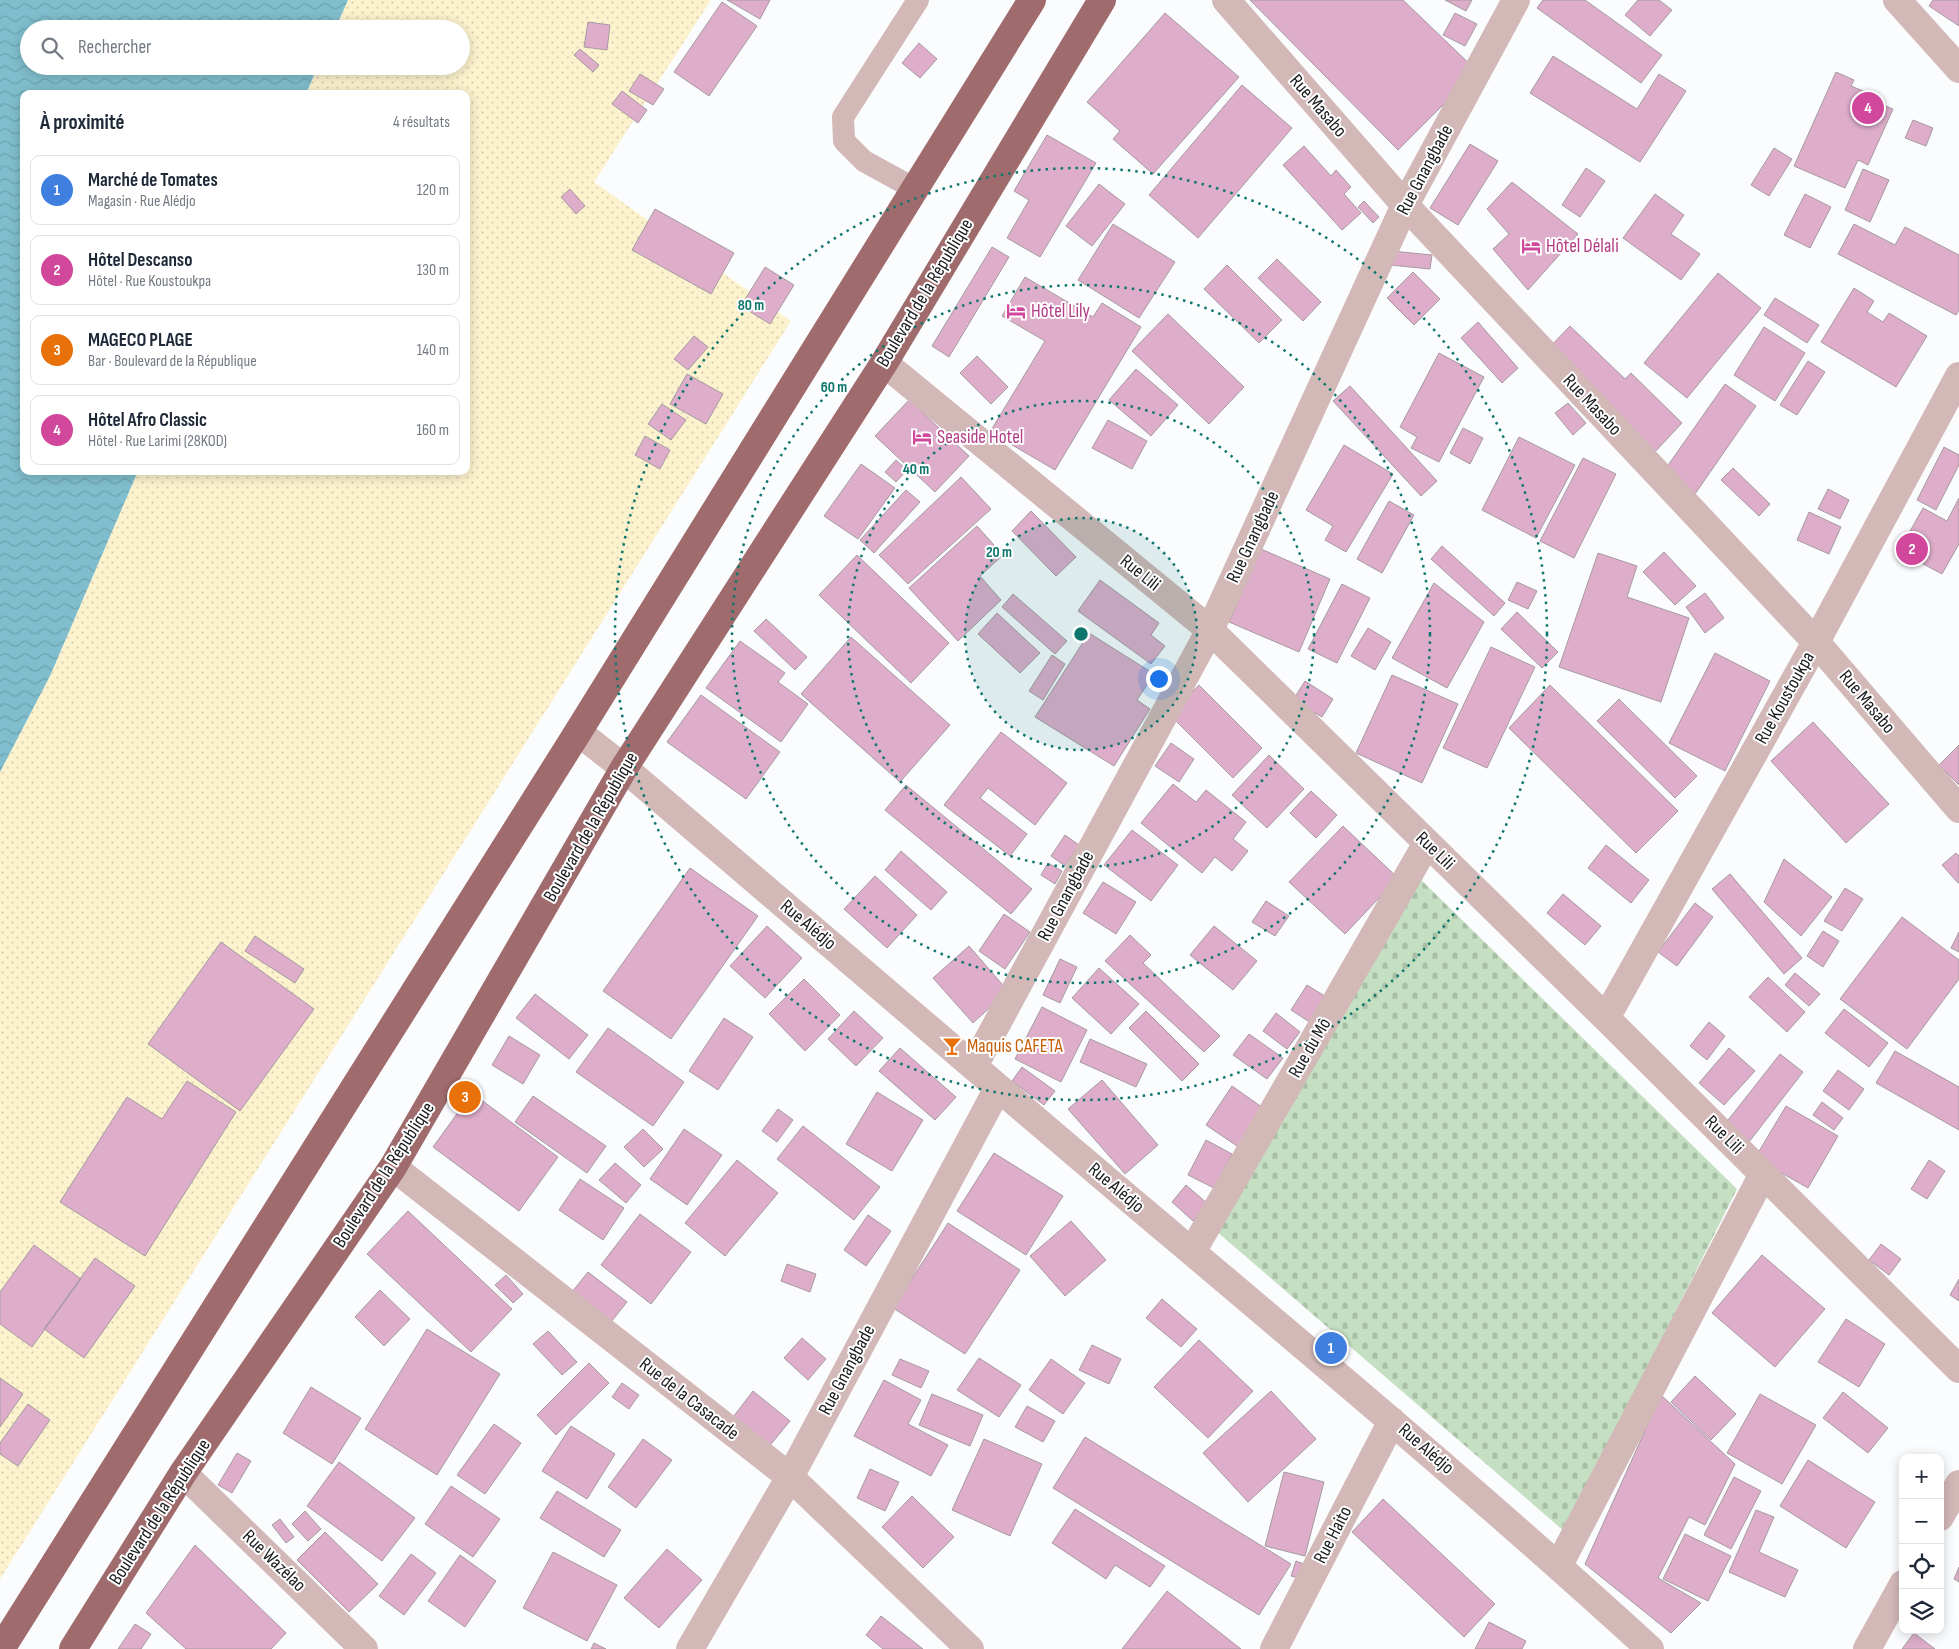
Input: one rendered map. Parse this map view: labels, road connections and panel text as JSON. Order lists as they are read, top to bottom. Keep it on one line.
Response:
{"streets":{"highway":["Boulevard de la République"],"street":["Rue Masabo","Rue Gnangbade","Rue Lili","Rue Koustoukpa","Rue Alédjo","Rue du Mô","Rue de la Casacade","Rue Haito","Rue Wazélao"]},"crossings":[["Rue Masabo","Rue Gnangbade"],["Rue Masabo","Rue Koustoukpa"],["Rue Gnangbade","Rue Lili"],["Rue Gnangbade","Rue Alédjo"],["Rue Gnangbade","Rue de la Casacade"],["Boulevard de la République","Rue Lili"],["Boulevard de la République","Rue Alédjo"],["Boulevard de la République","Rue de la Casacade"],["Boulevard de la République","Rue Wazélao"],["Rue Lili","Rue Koustoukpa"],["Rue Lili","Rue du Mô"],["Rue Alédjo","Rue du Mô"],["Rue Alédjo","Rue Haito"]],"places":{"hotel":["Hôtel Délali","Hôtel Lily","Seaside Hotel"],"bar":["Maquis CAFETA"]},"page":{"search":"Rechercher","pins":["4","2","3","1"],"heading":["À proximité","4 résultats"],"list":[{"mark":"1","name":"Marché de Tomates","note":"Magasin · Rue Alédjo","value":"120 m"},{"mark":"2","name":"Hôtel Descanso","note":"Hôtel · Rue Koustoukpa","value":"130 m"},{"mark":"3","name":"MAGECO PLAGE","note":"Bar · Boulevard de la République","value":"140 m"},{"mark":"4","name":"Hôtel Afro Classic","note":"Hôtel · Rue Larimi (28KOD)","value":"160 m"}],"map_buttons":["+","−"]},"rings":["80 m","60 m","40 m","20 m"]}
